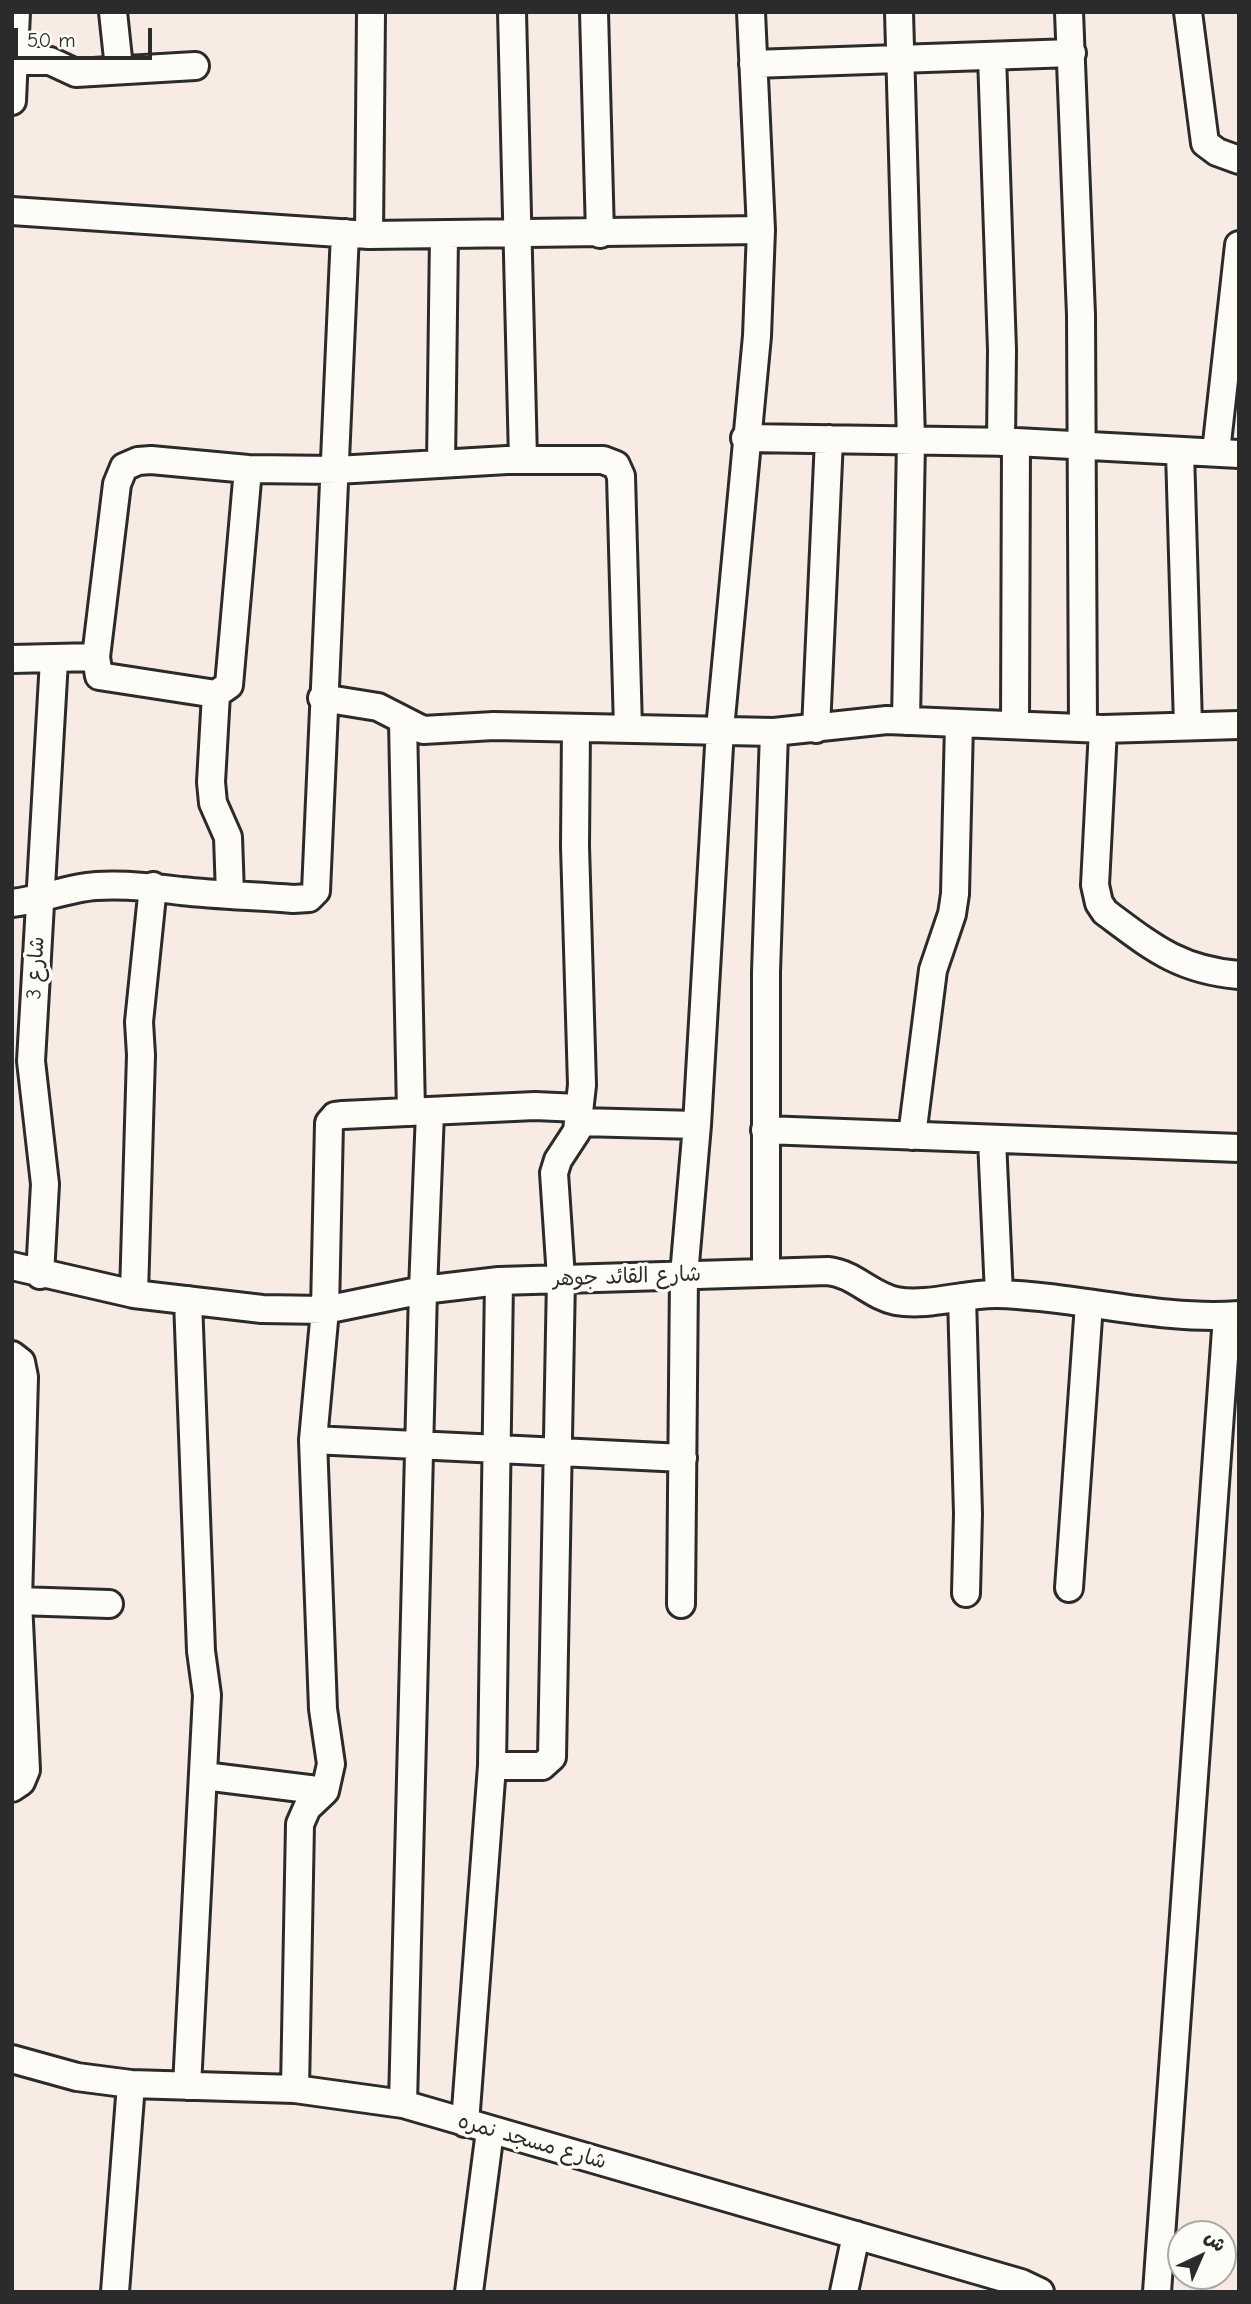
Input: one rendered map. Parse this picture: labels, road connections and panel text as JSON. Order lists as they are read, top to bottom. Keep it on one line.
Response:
{"streets":{"street":["شارع 3","شارع القائد جوهر","شارع مسجد نمره"]},"crossings":[["شارع 3","شارع القائد جوهر"]],"scale_bar":"50 m","north":"top right"}
